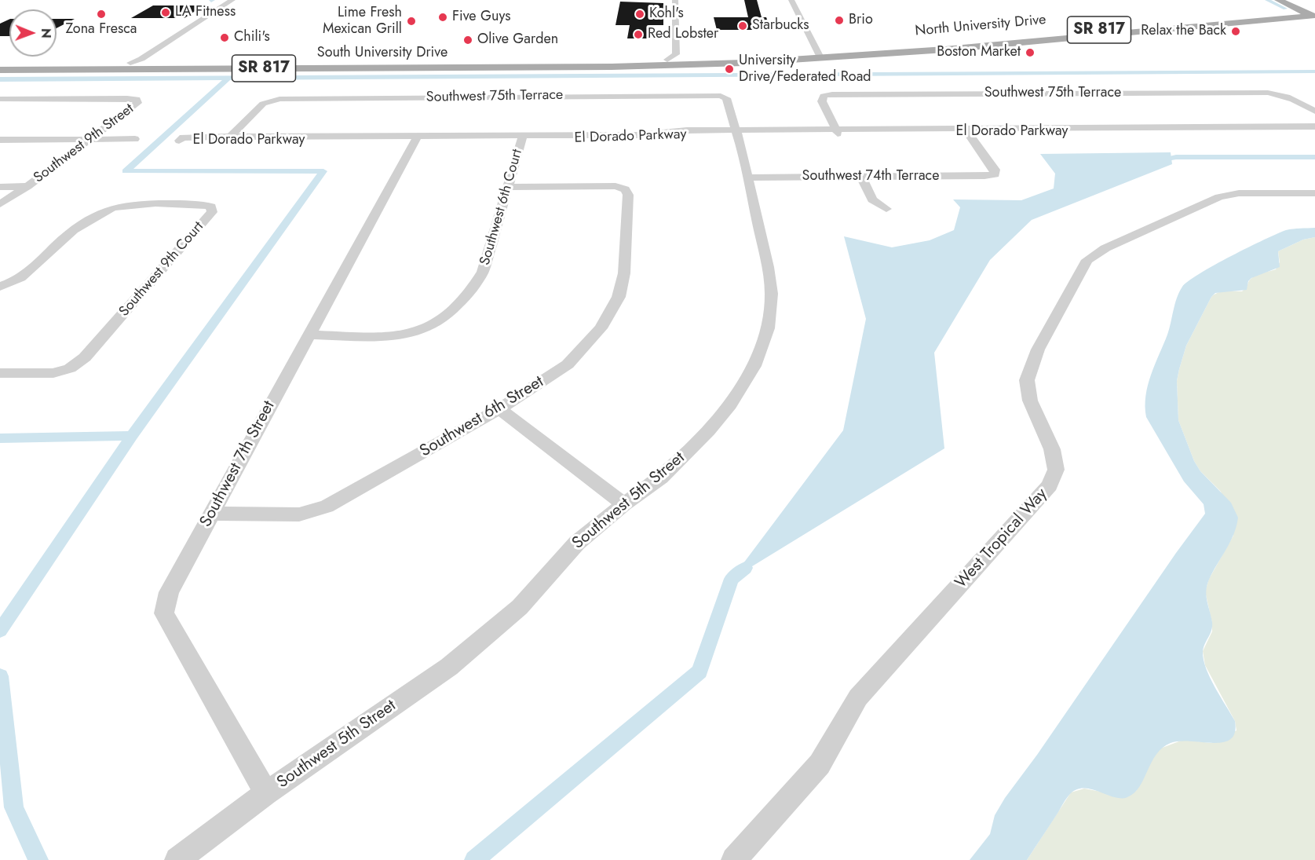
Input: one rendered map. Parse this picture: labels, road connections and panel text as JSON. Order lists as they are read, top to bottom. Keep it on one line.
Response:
{"streets":{"main road":["North University Drive","SR 817","South University Drive"],"street":["Southwest 75th Terrace","El Dorado Parkway","Southwest 9th Street","Southwest 74th Terrace","Southwest 6th Court","Southwest 9th Court","Southwest 6th Street","Southwest 7th Street","Southwest 5th Street","West Tropical Way"]},"crossings":[["North University Drive","SR 817"],["North University Drive","South University Drive"],["SR 817","South University Drive"],["Southwest 75th Terrace","El Dorado Parkway"],["Southwest 75th Terrace","Southwest 5th Street"],["El Dorado Parkway","Southwest 74th Terrace"],["El Dorado Parkway","Southwest 6th Court"],["El Dorado Parkway","Southwest 7th Street"],["El Dorado Parkway","Southwest 5th Street"],["Southwest 74th Terrace","Southwest 5th Street"],["Southwest 6th Court","Southwest 6th Street"],["Southwest 6th Court","Southwest 7th Street"],["Southwest 6th Street","Southwest 7th Street"],["Southwest 7th Street","Southwest 5th Street"]],"places":["LA Fitness","Zona Fresca","Kohl's","Five Guys","Brio","Lime Fresh Mexican Grill","Starbucks","Relax the Back","Red Lobster","Chili's","Olive Garden","Boston Market","University Drive/Federated Road"],"north":"right"}
